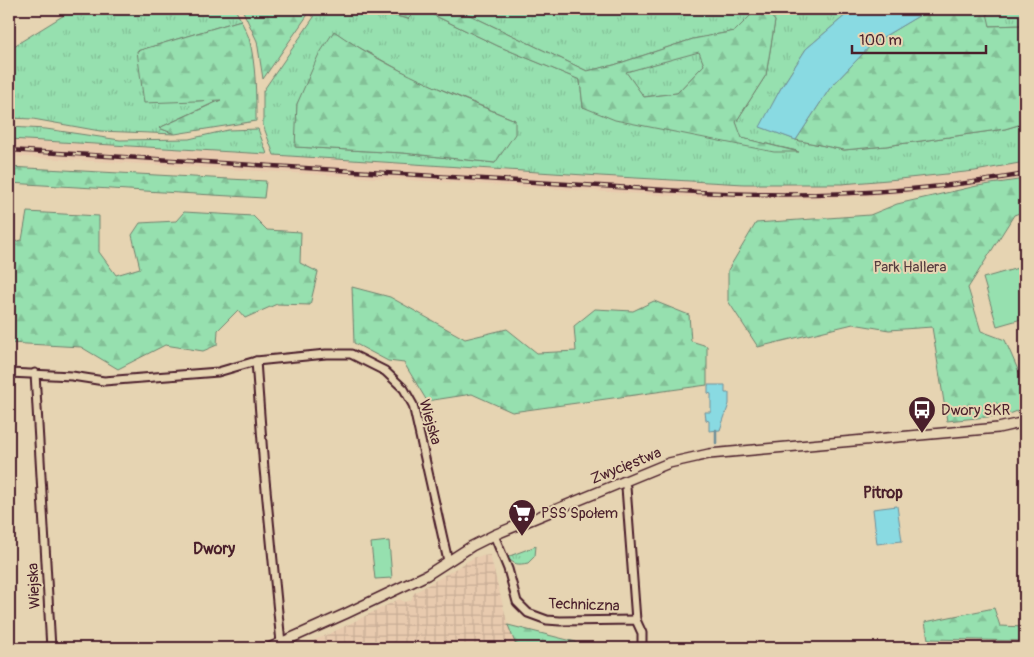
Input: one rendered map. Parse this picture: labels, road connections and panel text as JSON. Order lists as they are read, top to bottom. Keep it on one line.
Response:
{"streets":{"street":["Wiejska","Zwycięstwa","Techniczna"]},"crossings":[["Wiejska","Zwycięstwa"],["Zwycięstwa","Techniczna"]],"districts":["Pitrop","Dwory"],"parks":["Park Hallera"],"places":{"bus stop":["Dwory SKR"],"supermarket":["PSS Społem"]},"scale_bar":"100 m"}
